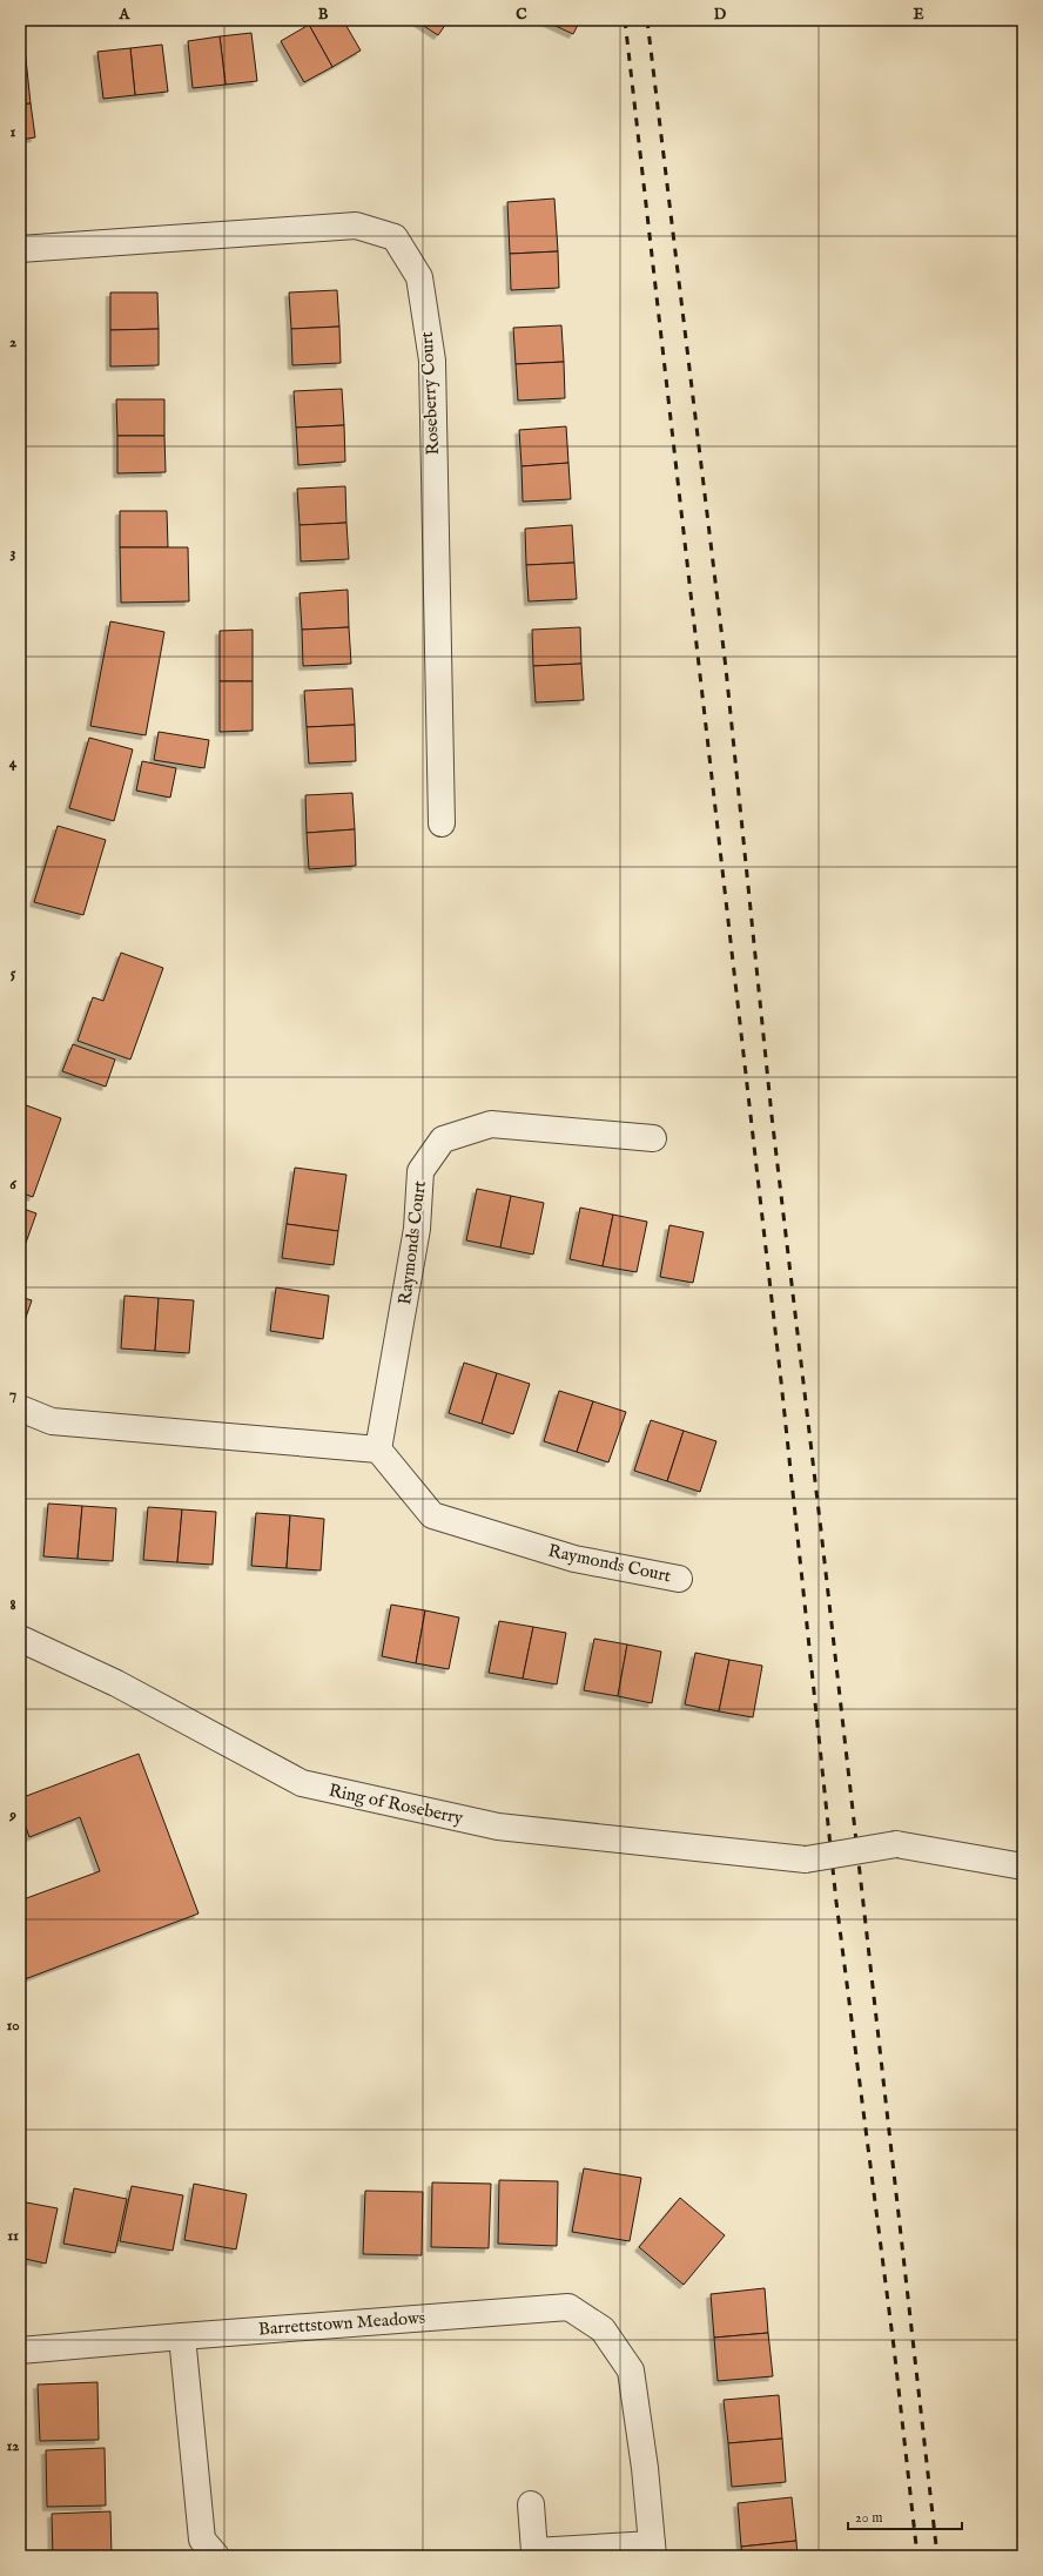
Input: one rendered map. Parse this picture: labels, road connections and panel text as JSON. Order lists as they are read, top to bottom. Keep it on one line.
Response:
{"streets":{"street":["Roseberry Court","Raymonds Court","Ring of Roseberry","Barrettstown Meadows"]},"scale_bar":"20 m","grid":{"columns":["A","B","C","D","E"],"rows":["1","2","3","4","5","6","7","8","9","10","11","12"]}}
